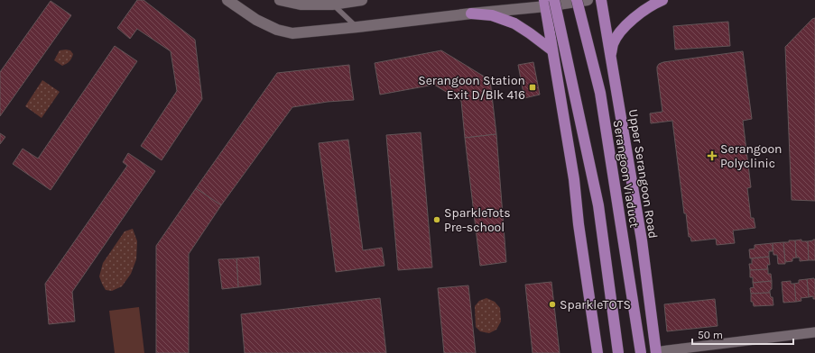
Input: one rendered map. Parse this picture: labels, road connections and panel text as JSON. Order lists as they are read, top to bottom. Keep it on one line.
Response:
{"streets":{"main road":["Serangoon Viaduct","Upper Serangoon Road"]},"places":{"transit":["Serangoon Station Exit D/Blk 416"],"health":["Serangoon Polyclinic"],"other":["SparkleTots Pre-school","SparkleTOTS"]},"scale_bar":"50 m"}
